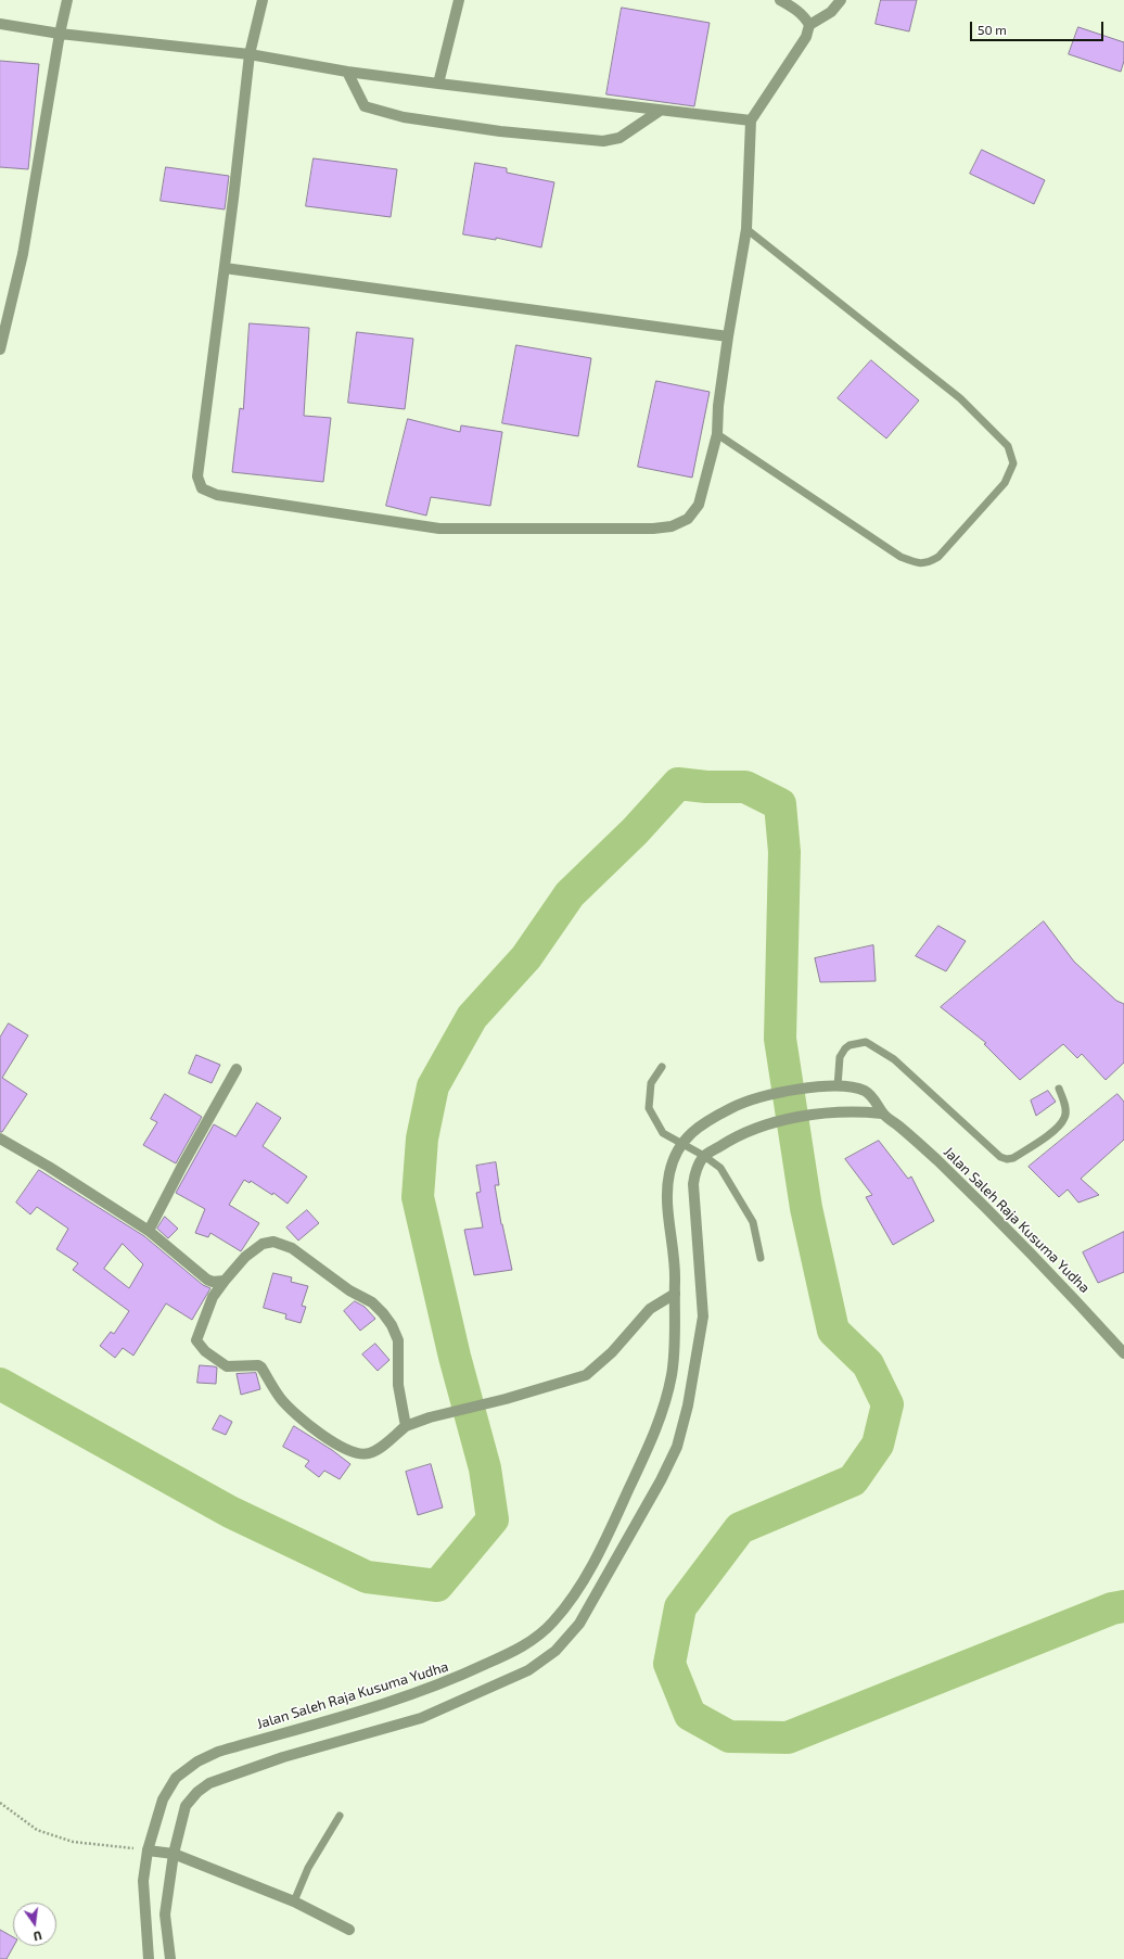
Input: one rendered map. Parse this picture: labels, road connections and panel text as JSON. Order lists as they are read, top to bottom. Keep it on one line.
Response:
{"streets":{"street":["Jalan Saleh Raja Kusuma Yudha"]},"scale_bar":"50 m","north":"bottom"}
